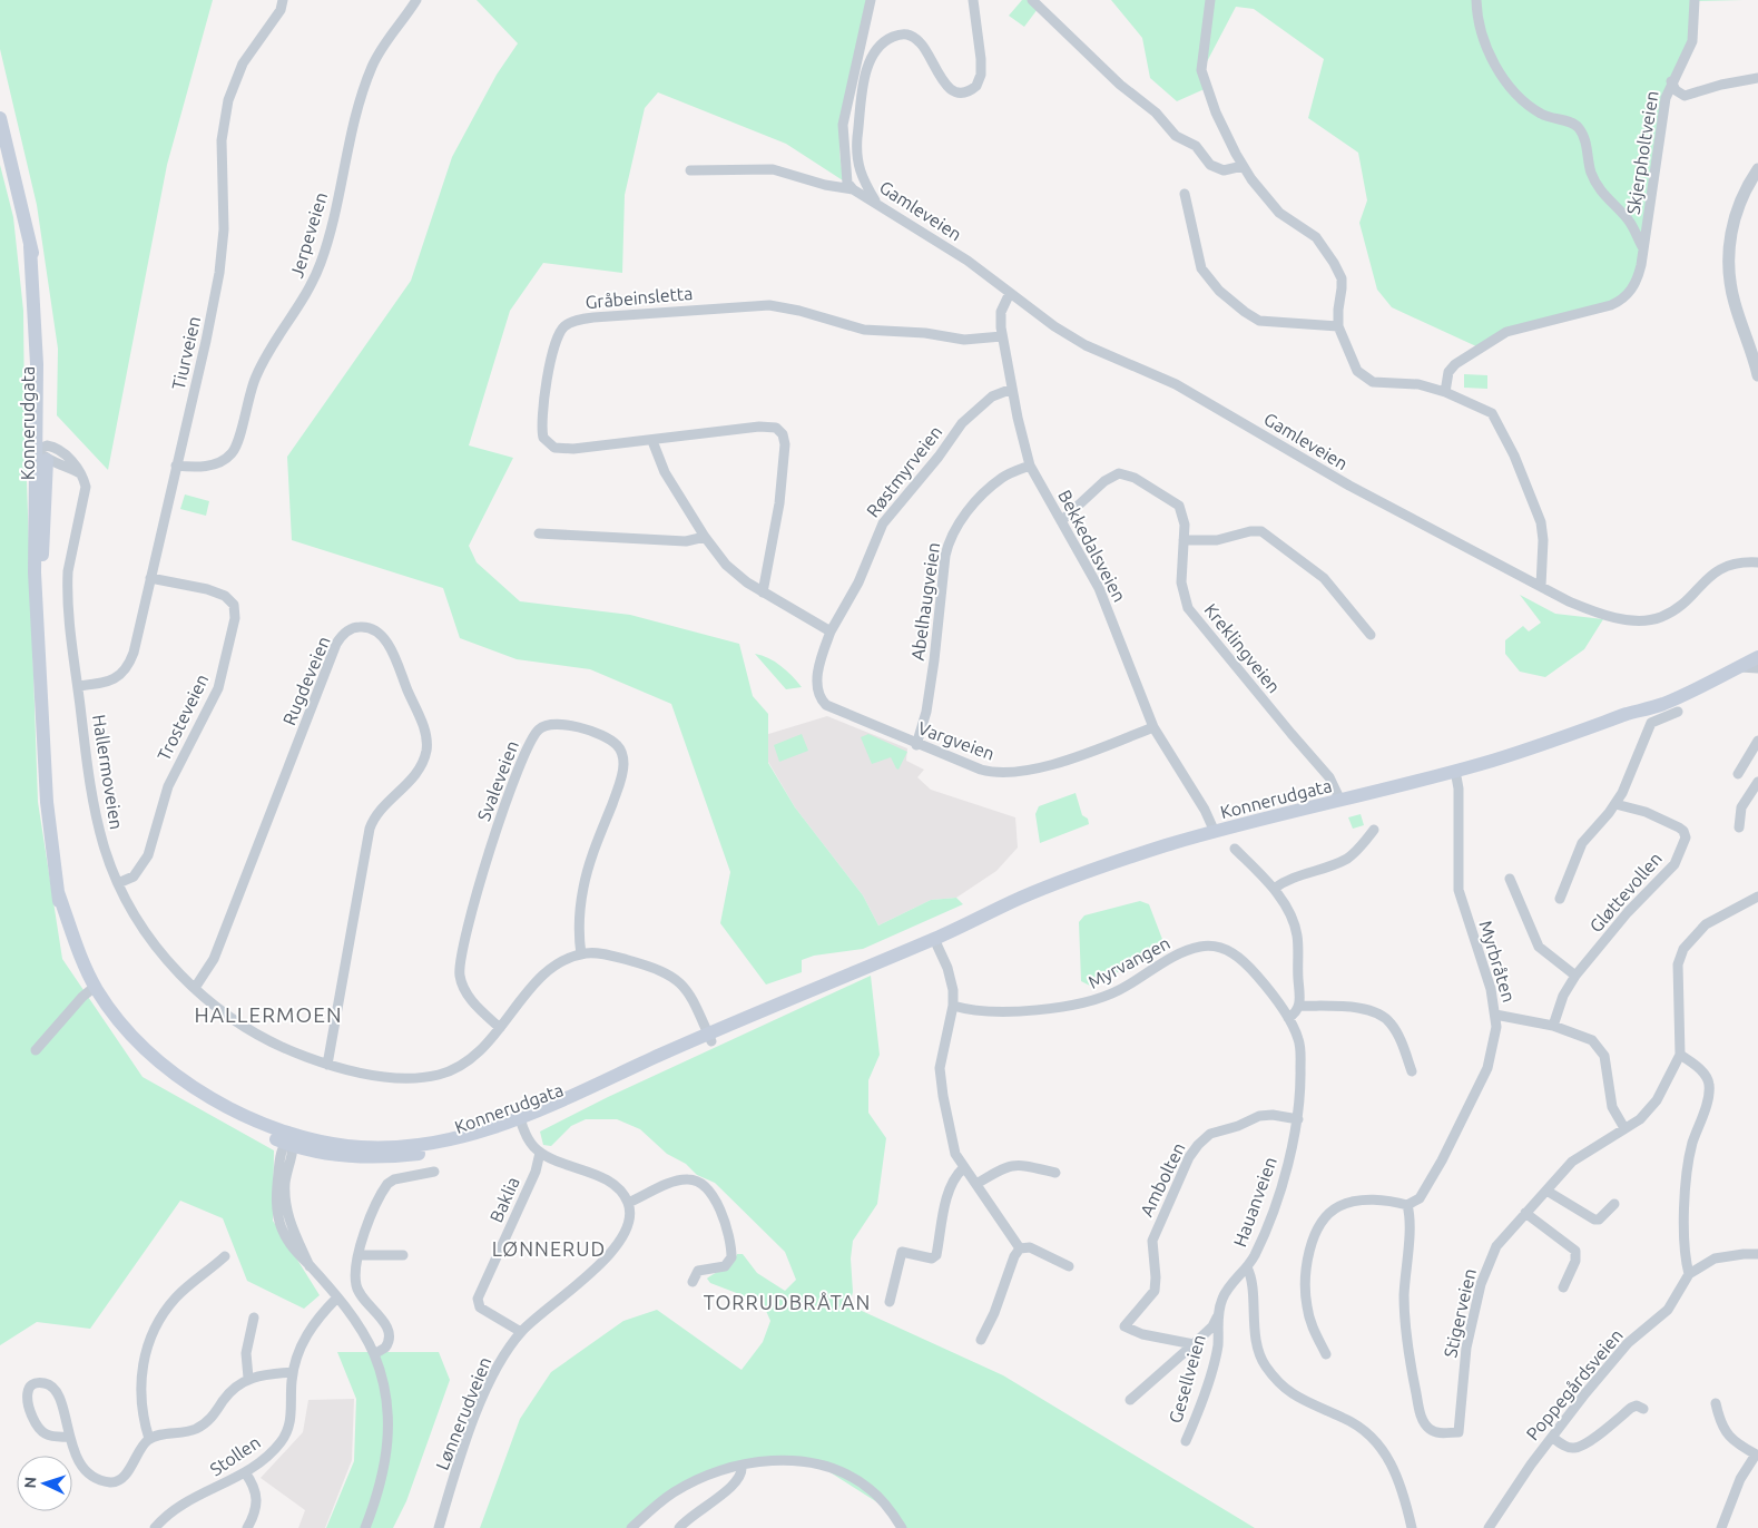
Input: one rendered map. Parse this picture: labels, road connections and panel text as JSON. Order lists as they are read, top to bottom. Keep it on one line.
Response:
{"streets":{"main road":["Konnerudgata"],"street":["Skjerpholtveien","Gamleveien","Jerpeveien","Gråbeinsletta","Tiurveien","Røstmyrveien","Bekkedalsveien","Abelhaugveien","Kreklingveien","Rugdeveien","Trosteveien","Vargveien","Hallermoveien","Svaleveien","Gløttevollen","Myrbråten","Myrvangen","Ambolten","Baklia","Hauanveien","Stigerveien","Gesellveien","Poppegårdsveien","Lønnerudveien","Stollen"]},"crossings":[["Gamleveien","Bekkedalsveien"],["Jerpeveien","Tiurveien"],["Gråbeinsletta","Bekkedalsveien"],["Tiurveien","Trosteveien"],["Tiurveien","Hallermoveien"],["Konnerudgata","Bekkedalsveien"],["Konnerudgata","Kreklingveien"],["Konnerudgata","Hallermoveien"],["Konnerudgata","Myrbråten"],["Røstmyrveien","Bekkedalsveien"],["Røstmyrveien","Vargveien"],["Bekkedalsveien","Abelhaugveien"],["Bekkedalsveien","Kreklingveien"],["Bekkedalsveien","Vargveien"],["Abelhaugveien","Vargveien"],["Rugdeveien","Hallermoveien"],["Trosteveien","Hallermoveien"],["Hallermoveien","Svaleveien"],["Myrbråten","Stigerveien"],["Myrvangen","Hauanveien"],["Ambolten","Hauanveien"],["Baklia","Lønnerudveien"],["Hauanveien","Gesellveien"]],"districts":["HALLERMOEN","LØNNERUD","TORRUDBRÅTAN"],"north":"left"}
